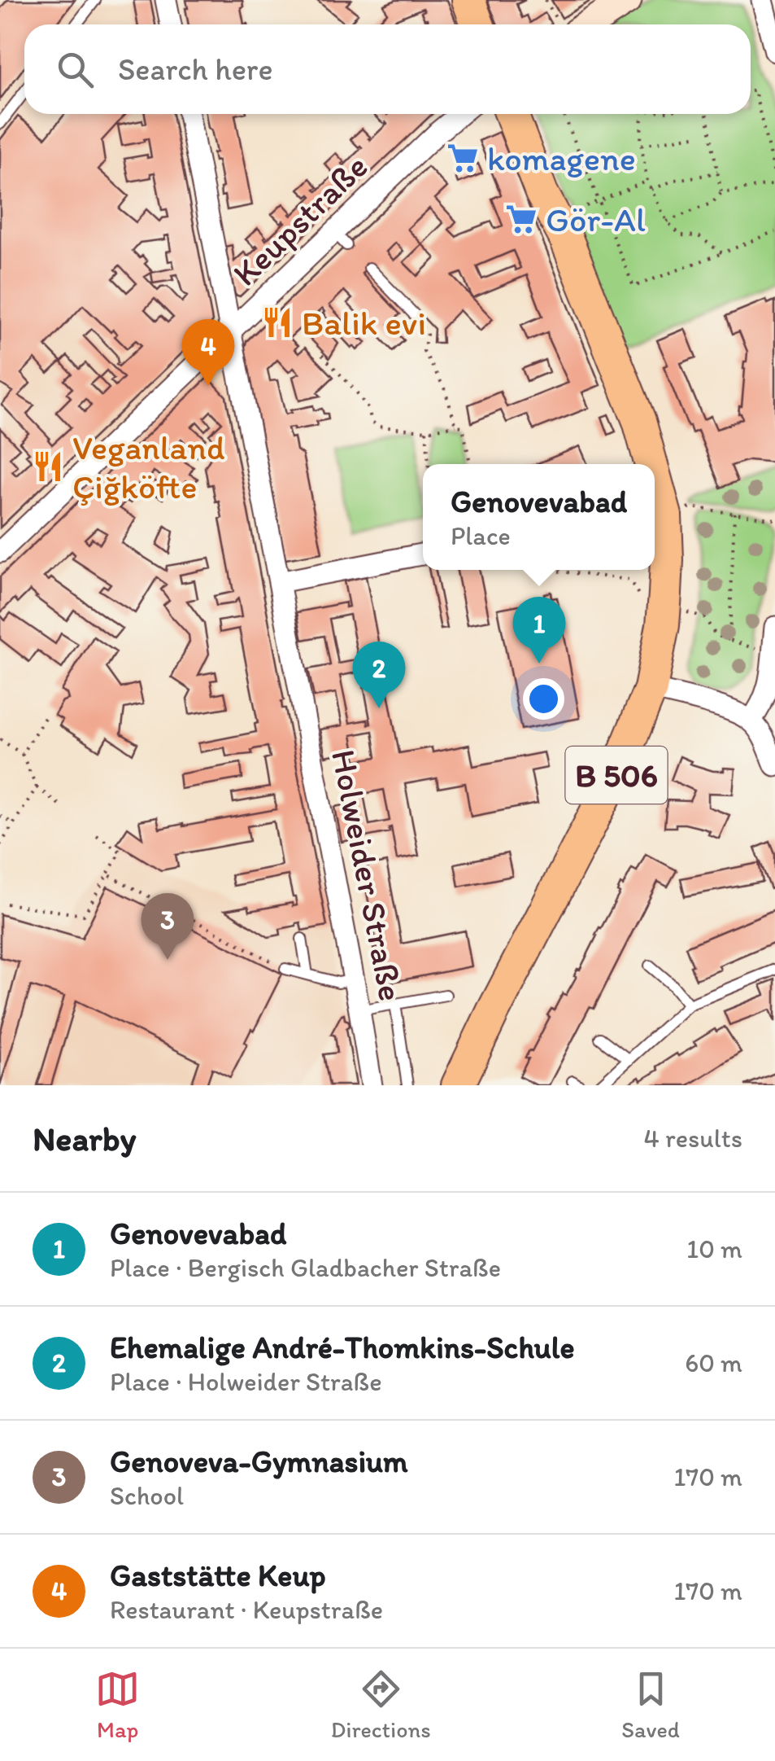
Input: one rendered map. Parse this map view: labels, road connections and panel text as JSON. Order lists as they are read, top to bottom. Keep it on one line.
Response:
{"streets":{"main road":["B 506"],"street":["Keupstraße","Holweider Straße"]},"crossings":[["Keupstraße","Holweider Straße"]],"places":{"supermarket":["komagene","Gör-Al"],"restaurant":["Balik evi","Veganland Çiğköfte"]},"page":{"search":"Search here","pins":["4","1","2","3"],"popup":["Genovevabad","Place"],"heading":["Nearby","4 results"],"list":[{"mark":"1","name":"Genovevabad","note":"Place · Bergisch Gladbacher Straße","value":"10 m"},{"mark":"2","name":"Ehemalige André-Thomkins-Schule","note":"Place · Holweider Straße","value":"60 m"},{"mark":"3","name":"Genoveva-Gymnasium","note":"School","value":"170 m"},{"mark":"4","name":"Gaststätte Keup","note":"Restaurant · Keupstraße","value":"170 m"}],"nav":["Map","Directions","Saved"]}}
